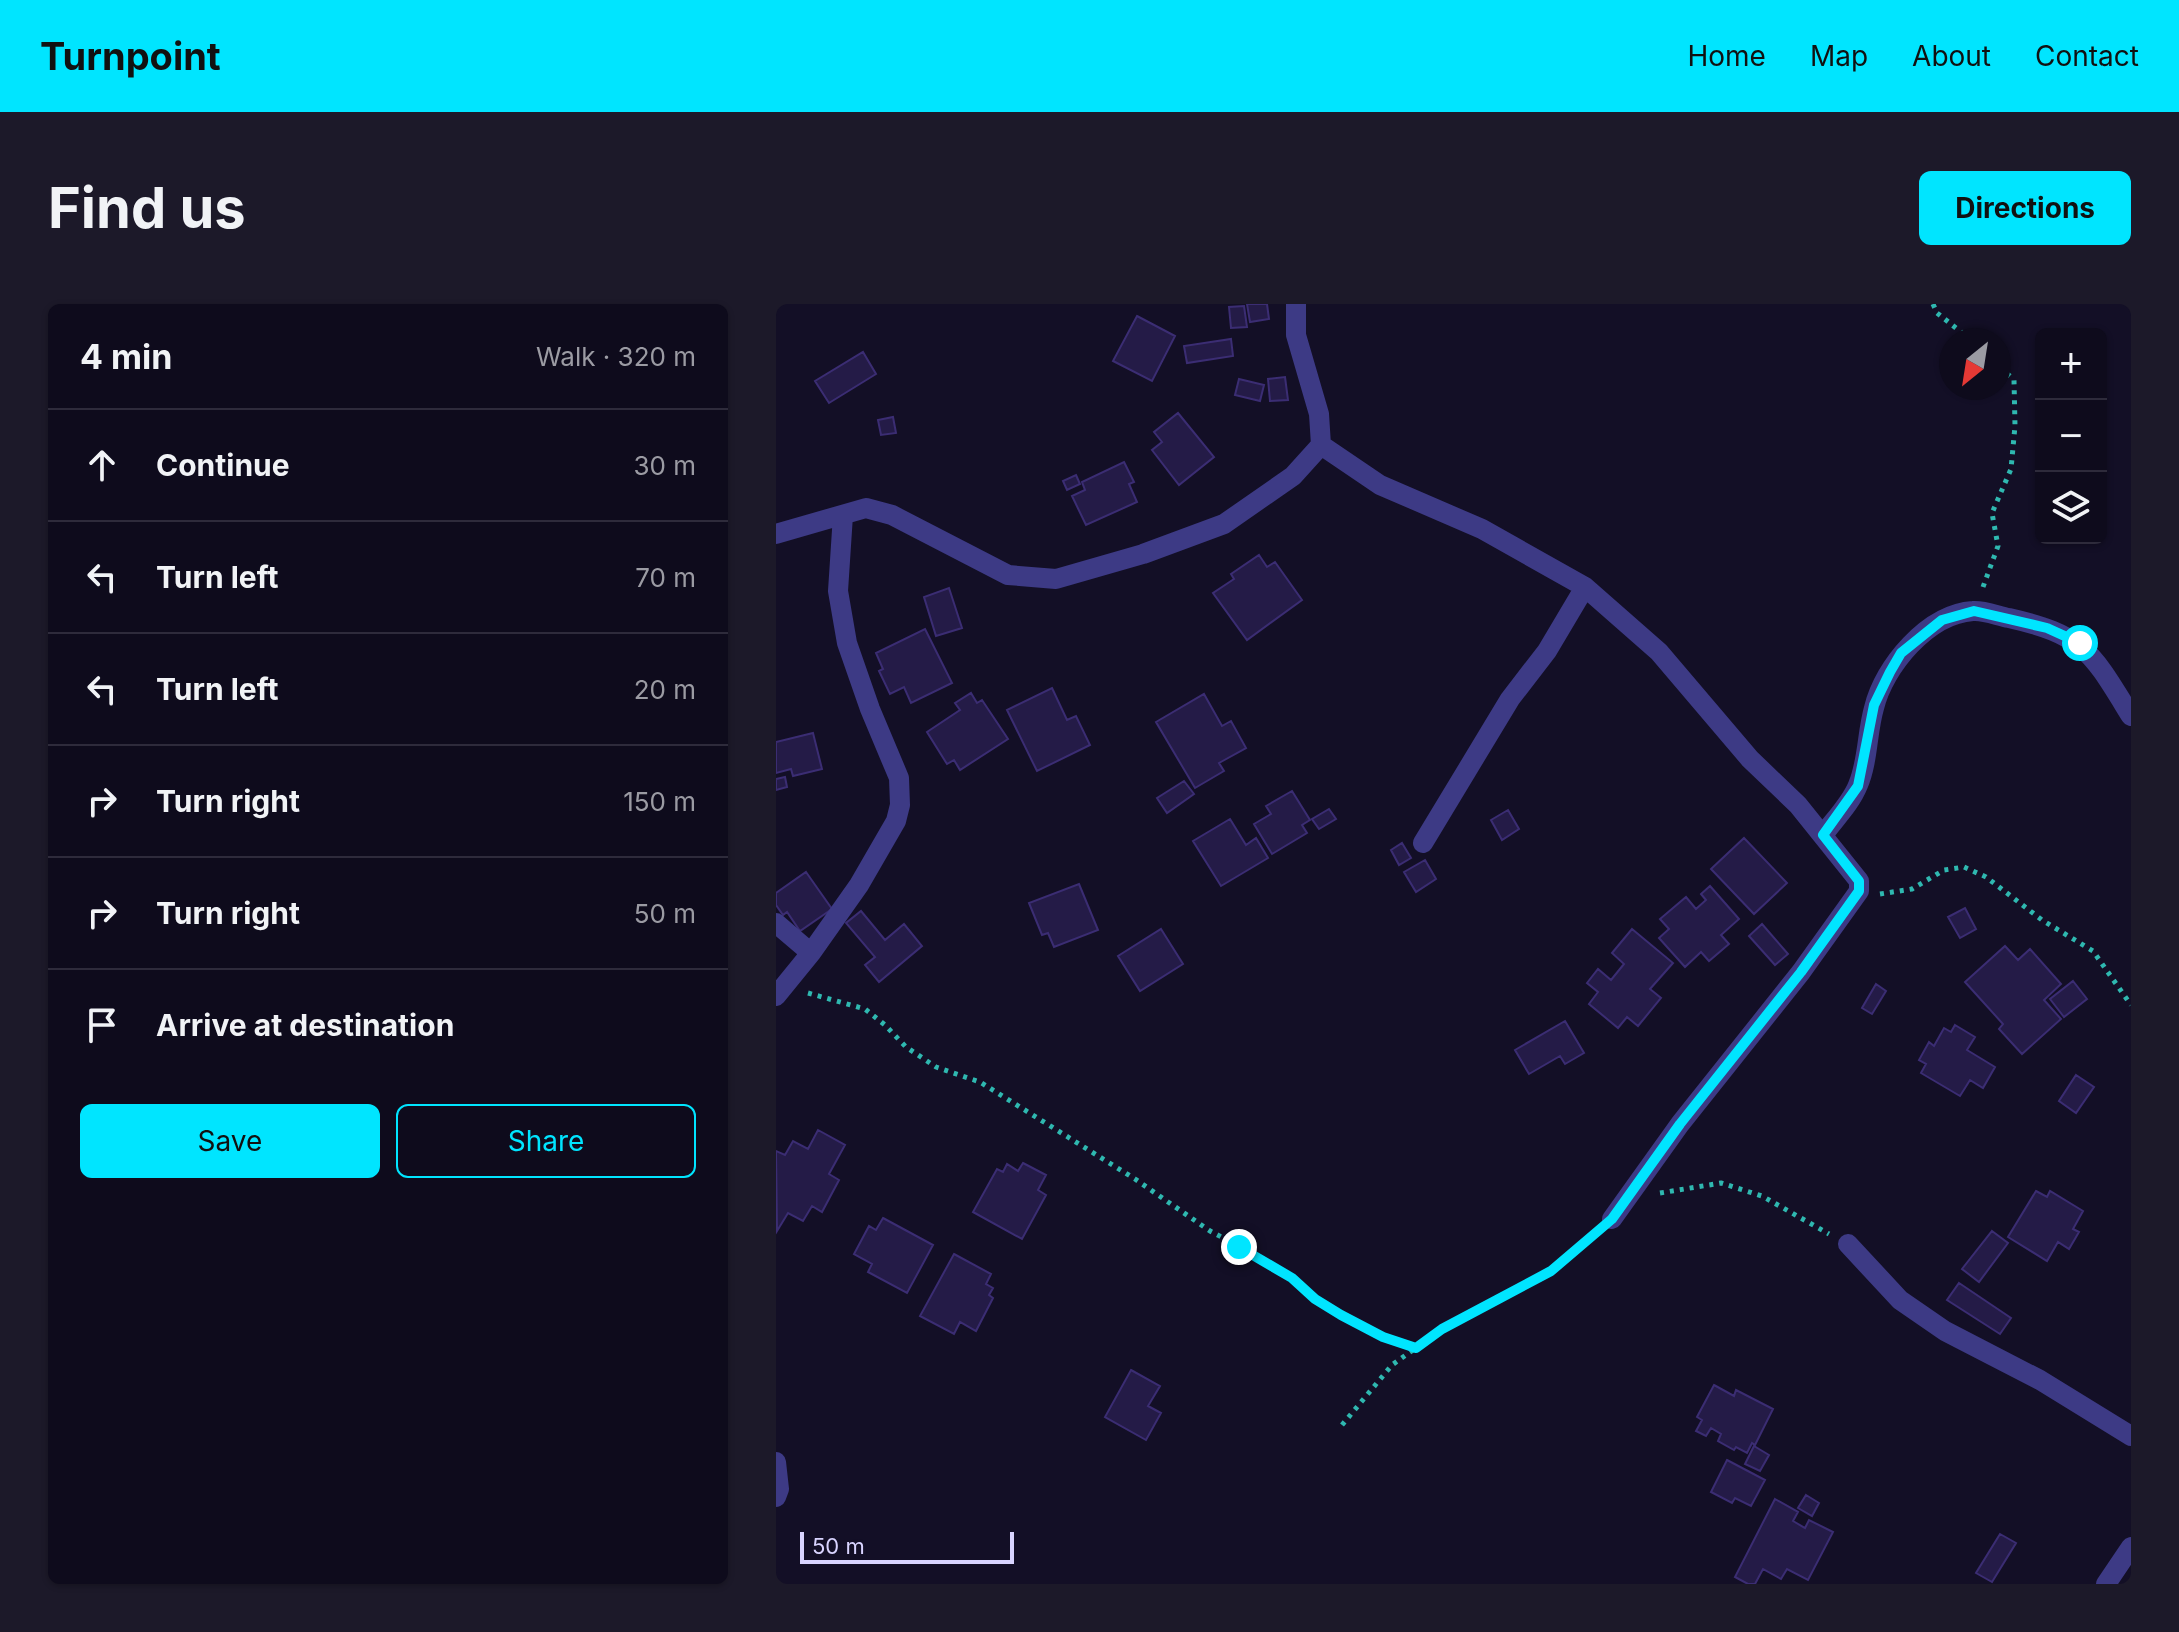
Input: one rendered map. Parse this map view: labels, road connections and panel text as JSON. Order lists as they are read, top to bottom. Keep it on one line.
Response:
{"scale_bar":"50 m","north":"bottom left","page":{"header":"Turnpoint","nav":["Home","Map","About","Contact"],"buttons":["Directions",["Save","Share"]],"title":"Find us","heading":["4 min","Walk · 320 m"],"map_buttons":["+","−"],"list":[["Continue","30 m"],["Turn left","70 m"],["Turn left","20 m"],["Turn right","150 m"],["Turn right","50 m"],"Arrive at destination"],"scale":"50 m"}}
